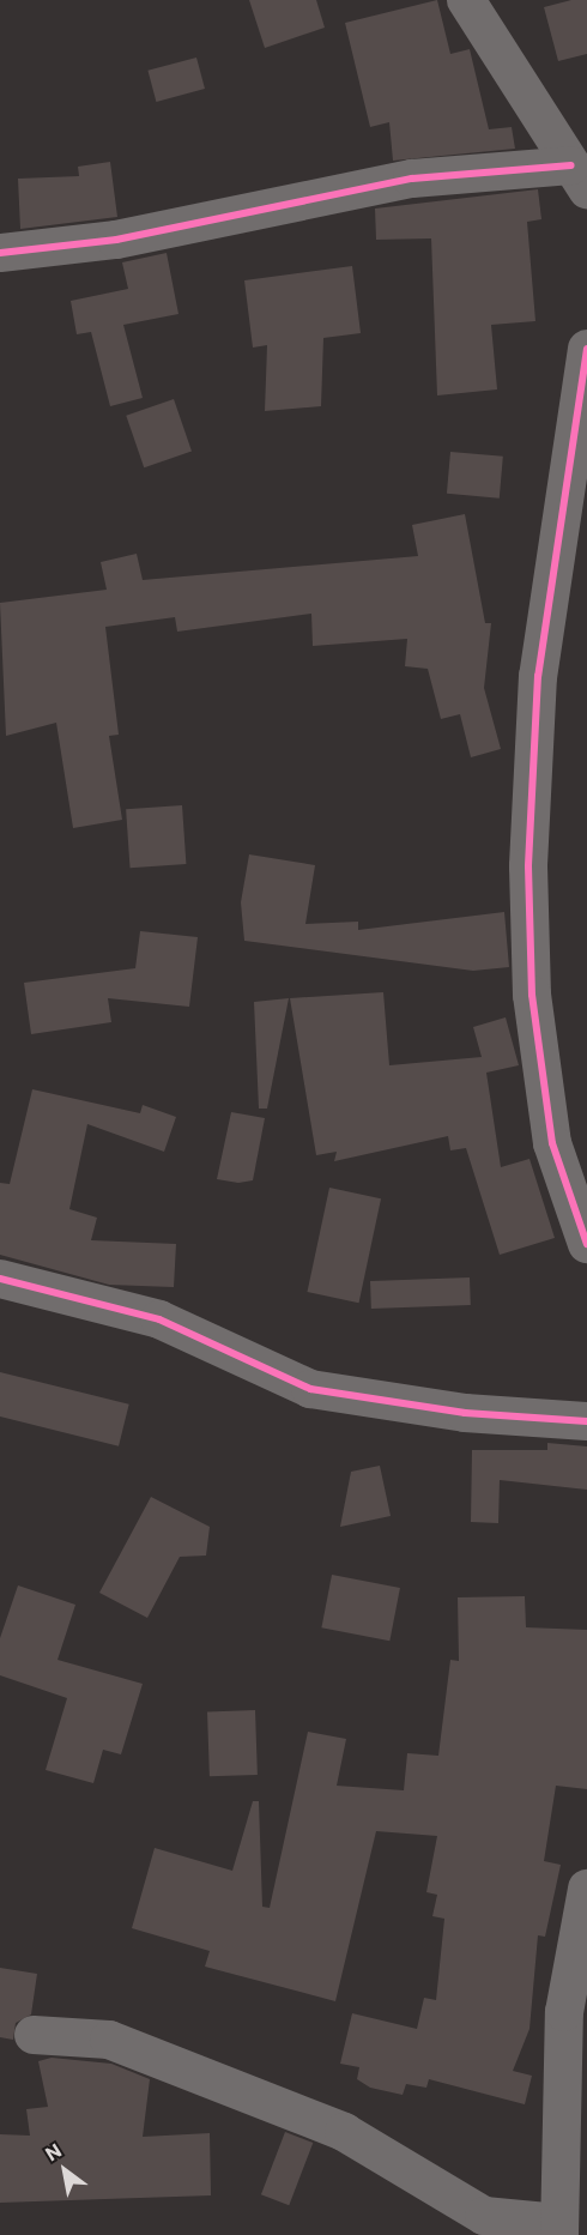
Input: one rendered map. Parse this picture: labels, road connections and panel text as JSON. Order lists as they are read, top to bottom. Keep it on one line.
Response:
{"north":"top left"}
